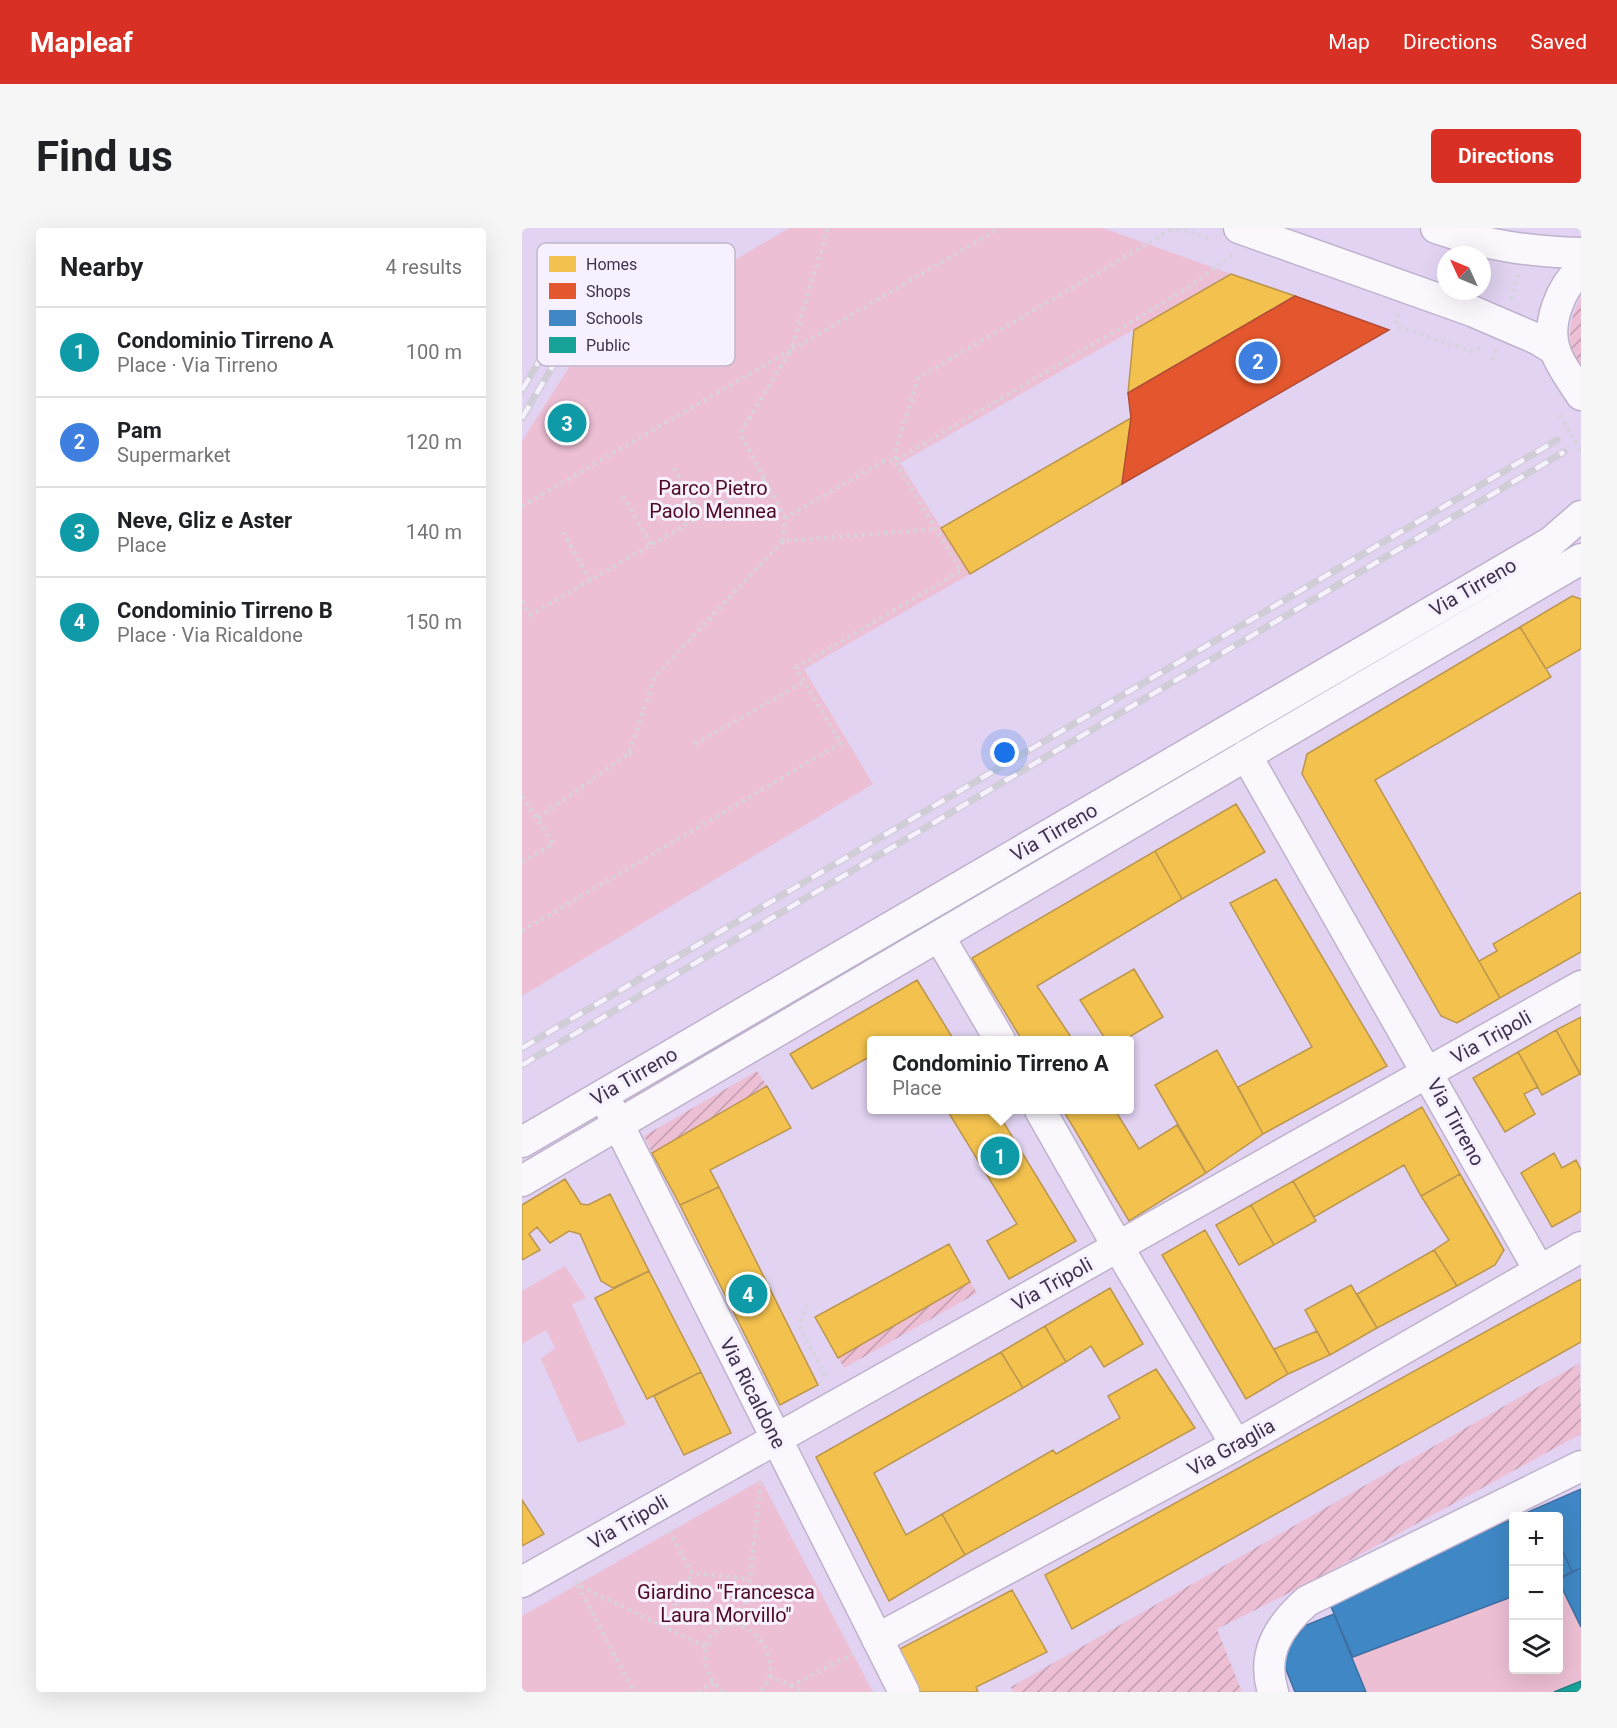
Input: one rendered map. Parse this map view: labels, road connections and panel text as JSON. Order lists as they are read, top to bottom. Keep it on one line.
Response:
{"streets":{"street":["Via Tirreno","Via Tripoli","Via Ricaldone","Via Graglia"]},"crossings":[["Via Tirreno","Via Tripoli"],["Via Tirreno","Via Ricaldone"],["Via Tirreno","Via Graglia"],["Via Tripoli","Via Ricaldone"],["Via Ricaldone","Via Graglia"]],"parks":["Parco Pietro Paolo Mennea","Giardino \"Francesca Laura Morvillo\""],"legend":["Homes","Shops","Schools","Public"],"north":"top left","page":{"header":"Mapleaf","nav":["Map","Directions","Saved"],"buttons":"Directions","title":"Find us","heading":["Nearby","4 results"],"list":[{"mark":"1","name":"Condominio Tirreno A","note":"Place · Via Tirreno","value":"100 m"},{"mark":"2","name":"Pam","note":"Supermarket","value":"120 m"},{"mark":"3","name":"Neve, Gliz e Aster","note":"Place","value":"140 m"},{"mark":"4","name":"Condominio Tirreno B","note":"Place · Via Ricaldone","value":"150 m"}],"pins":["2","3","1","4"],"popup":["Condominio Tirreno A","Place"],"map_buttons":["+","−"]}}
